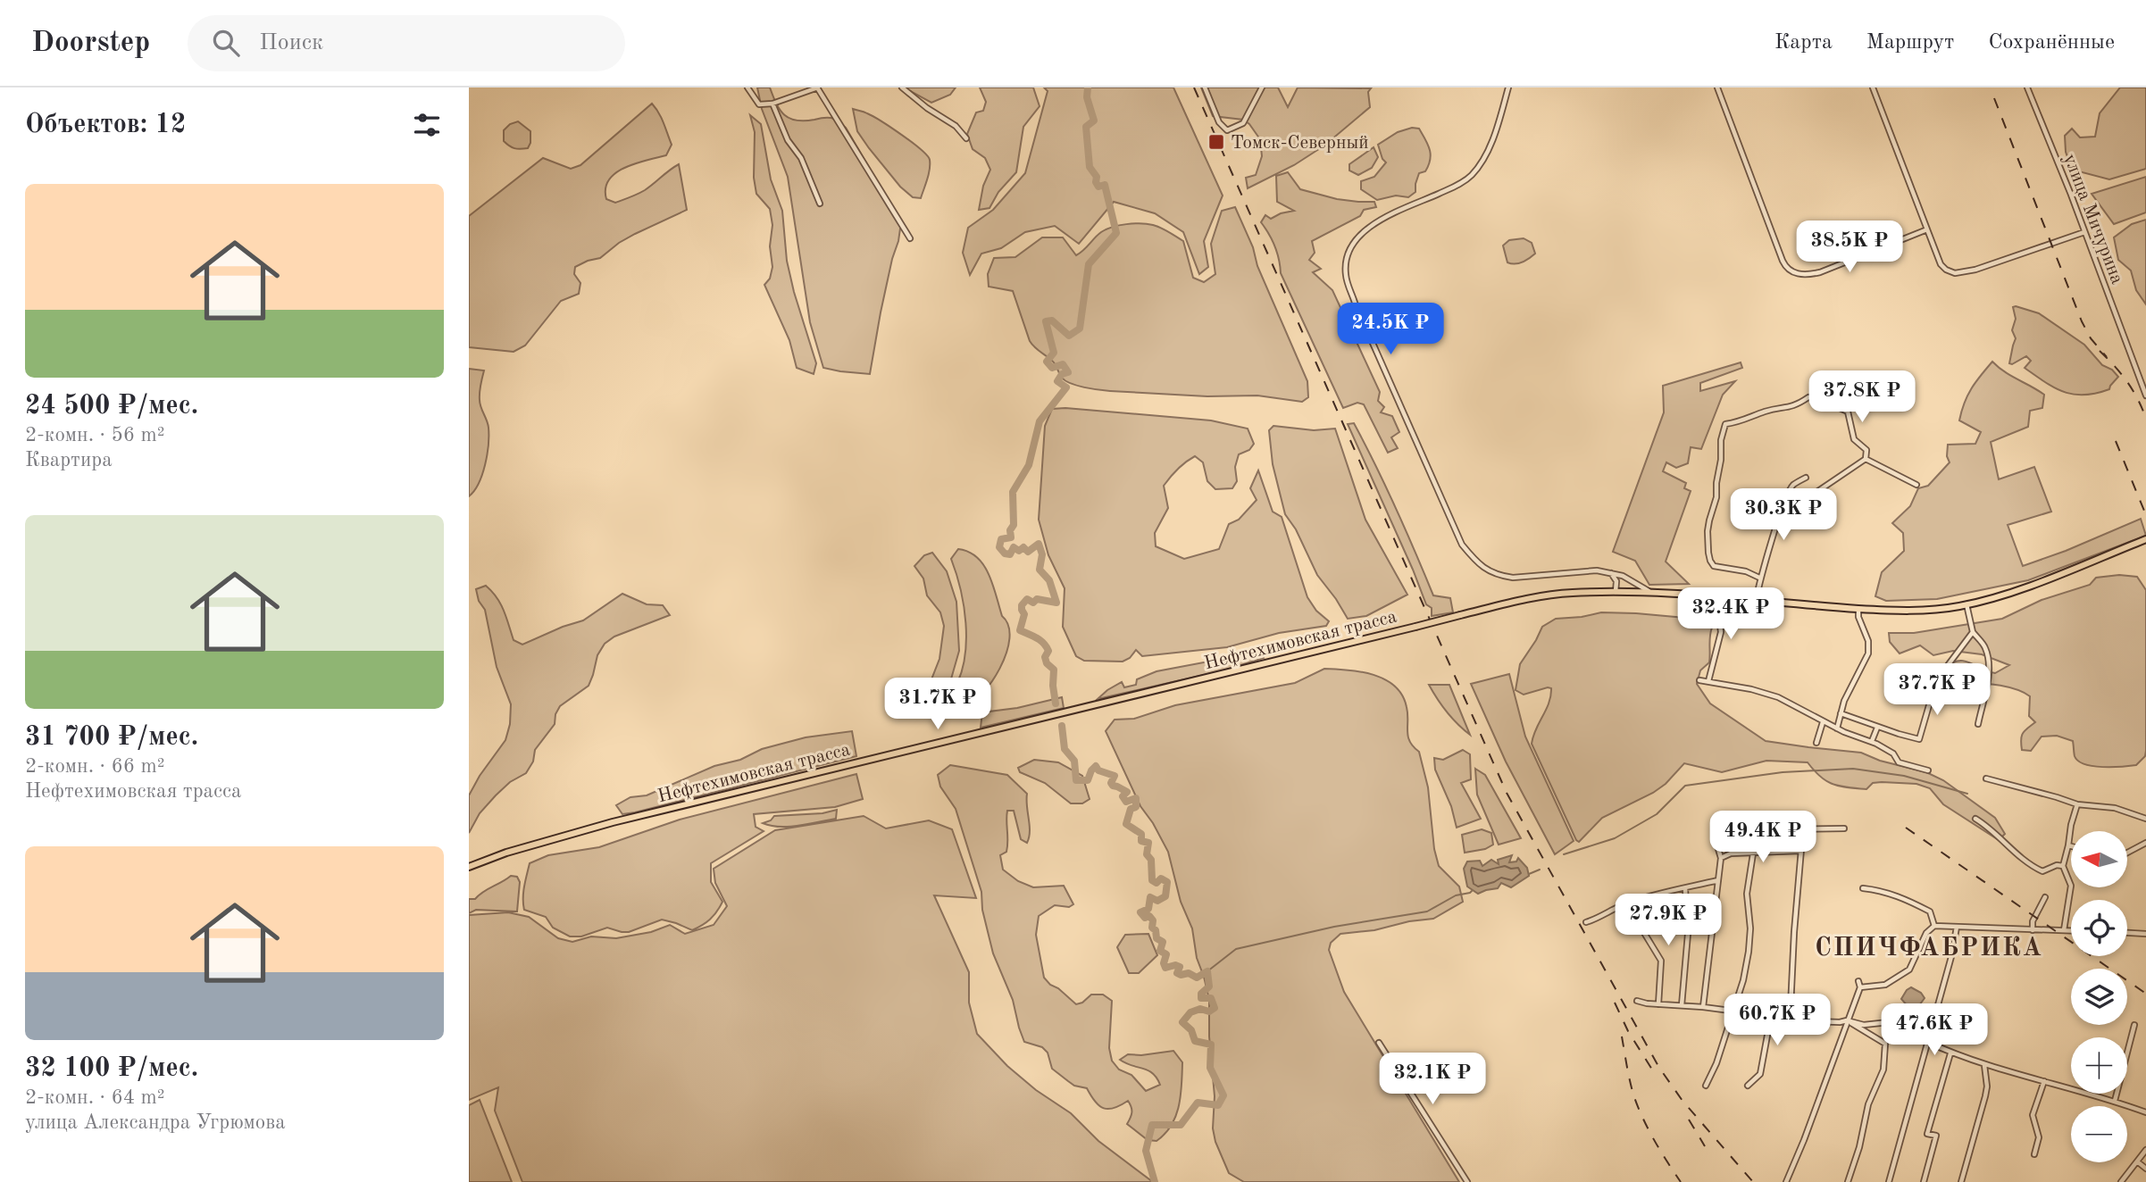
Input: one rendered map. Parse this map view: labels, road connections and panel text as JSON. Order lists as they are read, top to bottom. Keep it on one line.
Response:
{"streets":{"main road":["Нефтехимовская трасса"],"street":["улица Мичурина"]},"districts":["СПИЧФАБРИКА"],"places":{"transit":["Томск-Северный"]},"north":"left","page":{"header":"Doorstep","search":"Поиск","nav":["Карта","Маршрут","Сохранённые"],"heading":"Объектов: 12","list":[{"name":"24 500 ₽/мес.","note":"2-комн. · 56 m² · Квартира"},{"name":"31 700 ₽/мес.","note":"2-комн. · 66 m² · Нефтехимовская трасса"},{"name":"32 100 ₽/мес.","note":"2-комн. · 64 m² · улица Александра Угрюмова"}],"price":["38.5K ₽","24.5K ₽","37.8K ₽","30.3K ₽","32.4K ₽","37.7K ₽","31.7K ₽","49.4K ₽","27.9K ₽","60.7K ₽","47.6K ₽","32.1K ₽"],"map_buttons":["+","−"]}}
